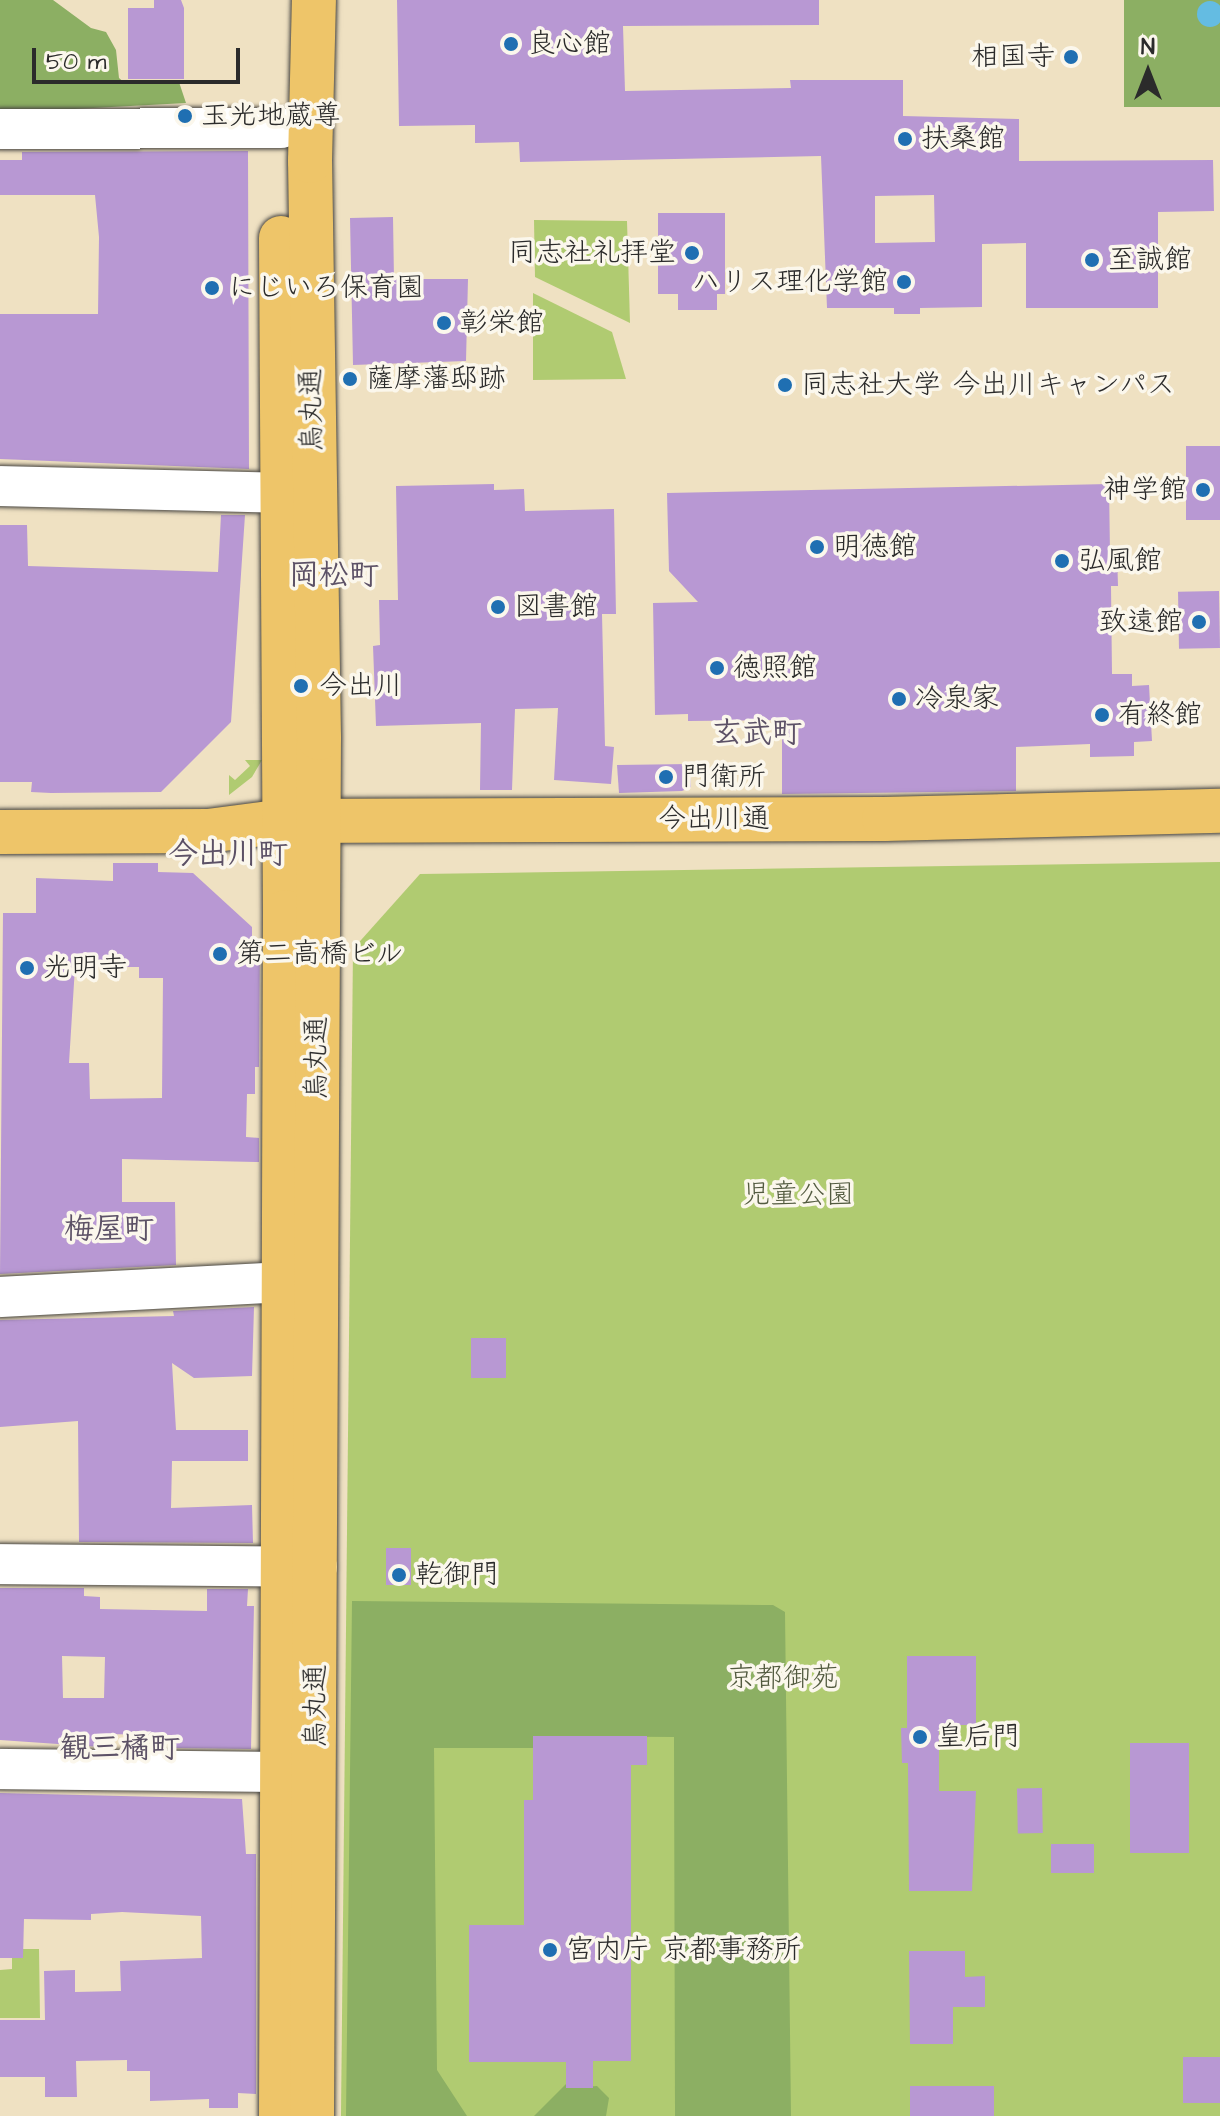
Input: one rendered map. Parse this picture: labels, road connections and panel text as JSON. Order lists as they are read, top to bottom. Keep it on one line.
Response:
{"streets":{"main road":["烏丸通","今出川通"]},"crossings":[["烏丸通","今出川通"]],"districts":["岡松町","玄武町","今出川町","梅屋町","観三橘町"],"parks":["児童公園","京都御苑"],"places":["良心館","相国寺","玉光地蔵尊","扶桑館","同志社礼拝堂","至誠館","ハリス理化学館","にじいろ保育園","彰栄館","薩摩藩邸跡","同志社大学 今出川キャンパス","神学館","明徳館","弘風館","図書館","致遠館","徳照館","今出川","冷泉家","有終館","門衛所","第二高橋ビル","光明寺","乾御門","皇后門","宮内庁 京都事務所"],"scale_bar":"50 m","north":"top"}
